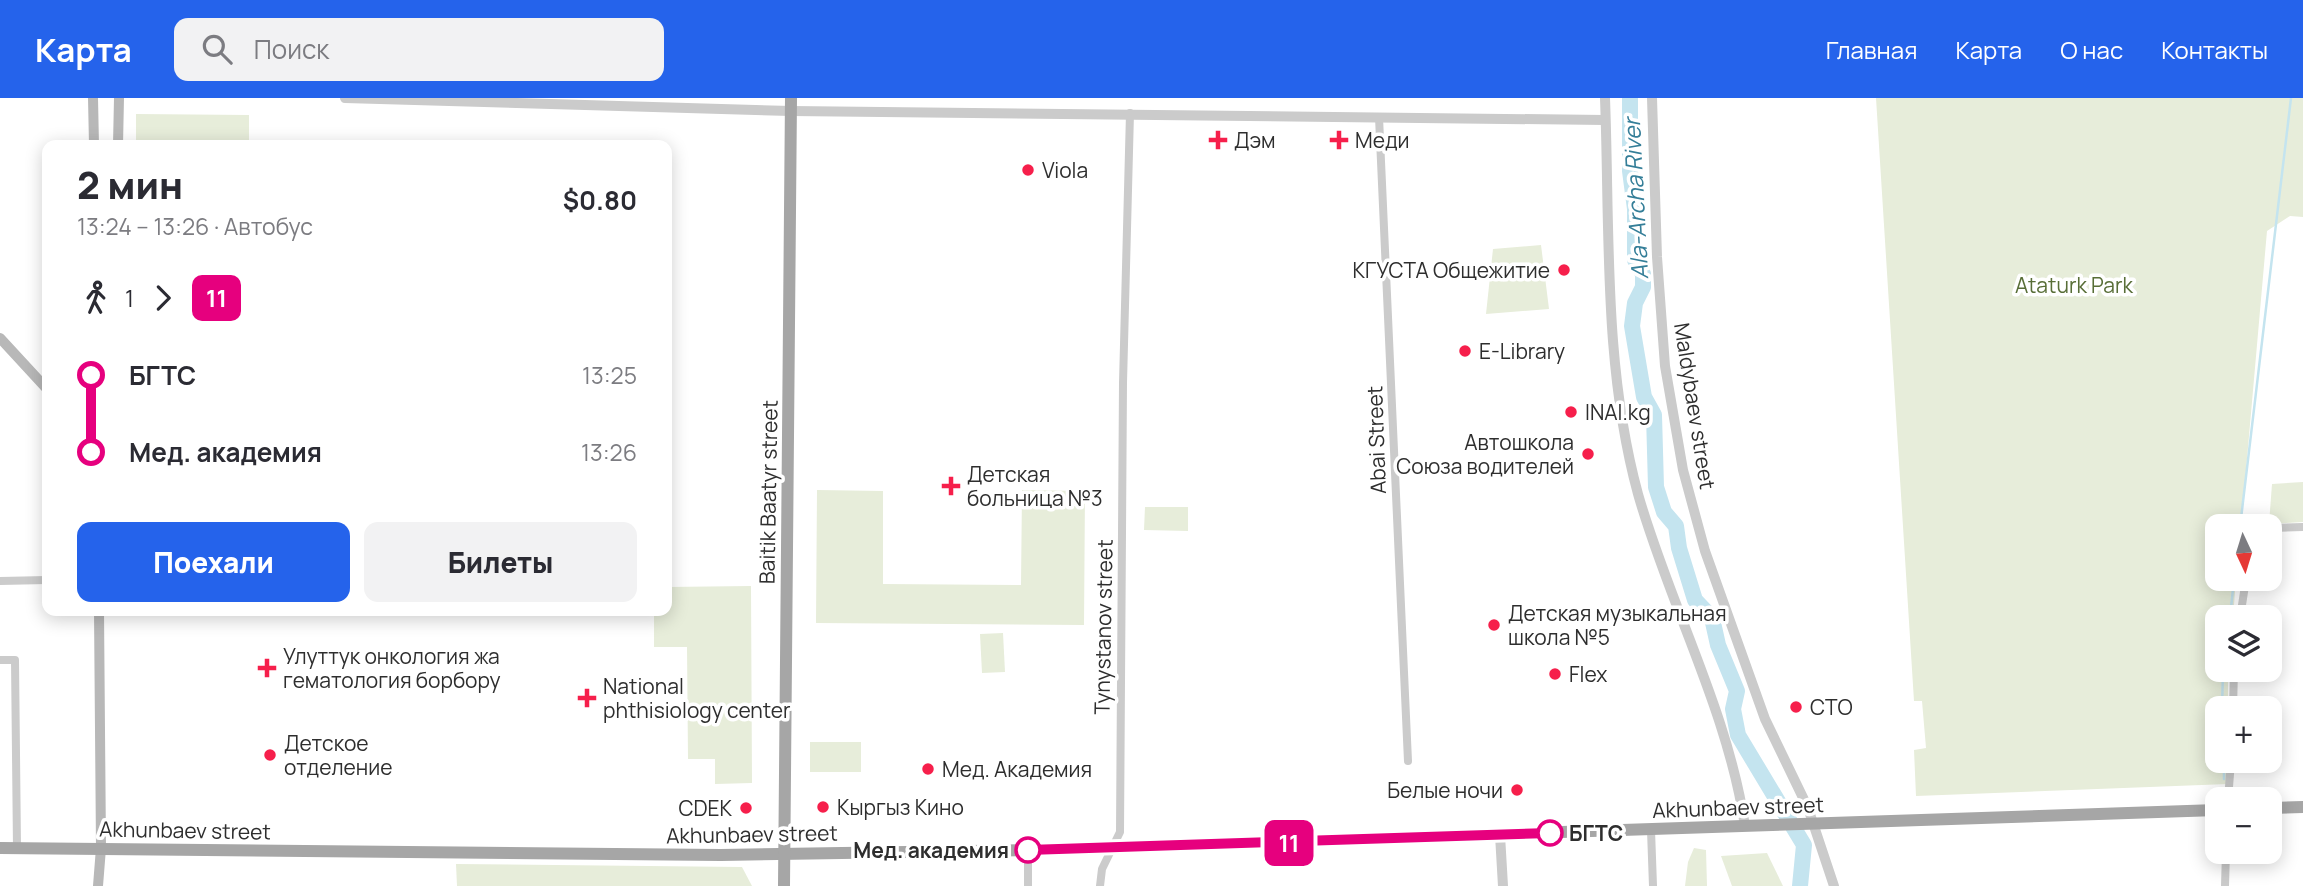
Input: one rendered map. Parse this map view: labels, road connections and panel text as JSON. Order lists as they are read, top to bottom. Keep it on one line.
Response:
{"streets":{"main road":["Baitik Baatyr street","Akhunbaev street"],"street":["Maldybaev street","Abai Street","Tynystanov street"]},"crossings":[["Maldybaev street","Akhunbaev street"],["Baitik Baatyr street","Akhunbaev street"],["Tynystanov street","Akhunbaev street"]],"water":["Ala-Archa River"],"parks":["Ataturk Park"],"places":{"health":["Дэм","Меди","Детская больница №3","Улуттук онкология жа гематология борбору","National phthisiology center"],"other":["Viola","КГУСТА Общежитие","E-Library","INAI.kg","Автошкола Союза водителей","Детская музыкальная школа №5","Flex","CTO","Детское отделение","Мед. Академия","Белые ночи","Кыргыз Кино","CDEK","БГТС","Мед. академия"]},"lines":["bus line 11"],"north":"bottom","page":{"header":"Карта","search":"Поиск","nav":["Главная","Карта","О нас","Контакты"],"on_map":"11","heading":["2 мин","13:24 – 13:26 · Автобус","$0.80"],"legs":["1","11"],"list":[{"name":"БГТС","value":"13:25"},{"name":"Мед. академия","value":"13:26"}],"buttons":["Поехали","Билеты"],"map_buttons":["+","−"]}}
